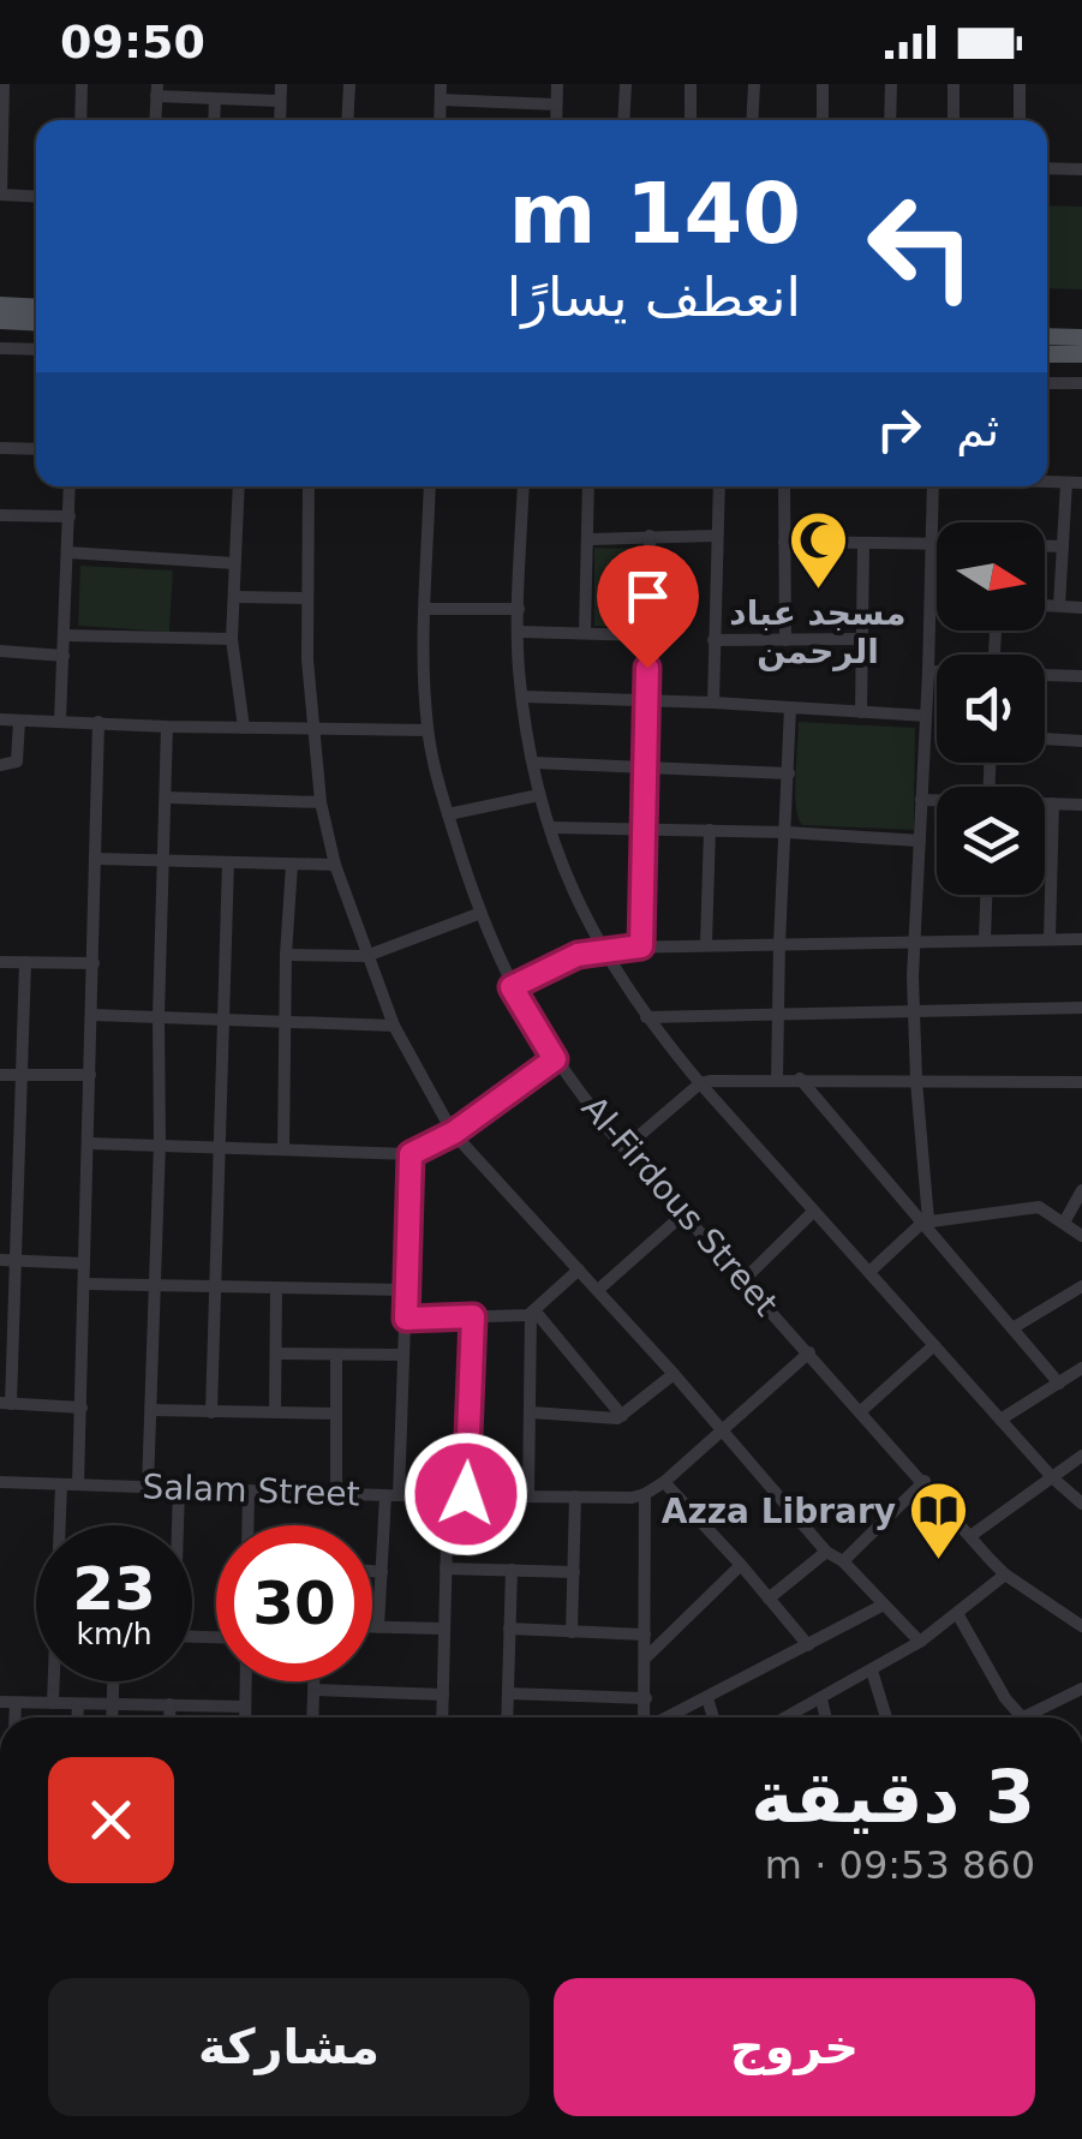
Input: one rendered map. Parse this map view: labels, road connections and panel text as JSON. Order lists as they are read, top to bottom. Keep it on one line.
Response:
{"streets":{"street":["Al-Firdous Street","Salam Street"]},"crossings":[["Al-Firdous Street","Salam Street"]],"places":{"mosque":["مسجد عباد الرحمن"],"library":["Azza Library"]},"north":"right","page":{"status":"09:50","turn":["140 m","انعطف يسارًا"],"then":"ثم","speed":"23 km/h","limit":"30","heading":["3 دقيقة","860 m · 09:53"],"buttons":["خروج","مشاركة"]}}
